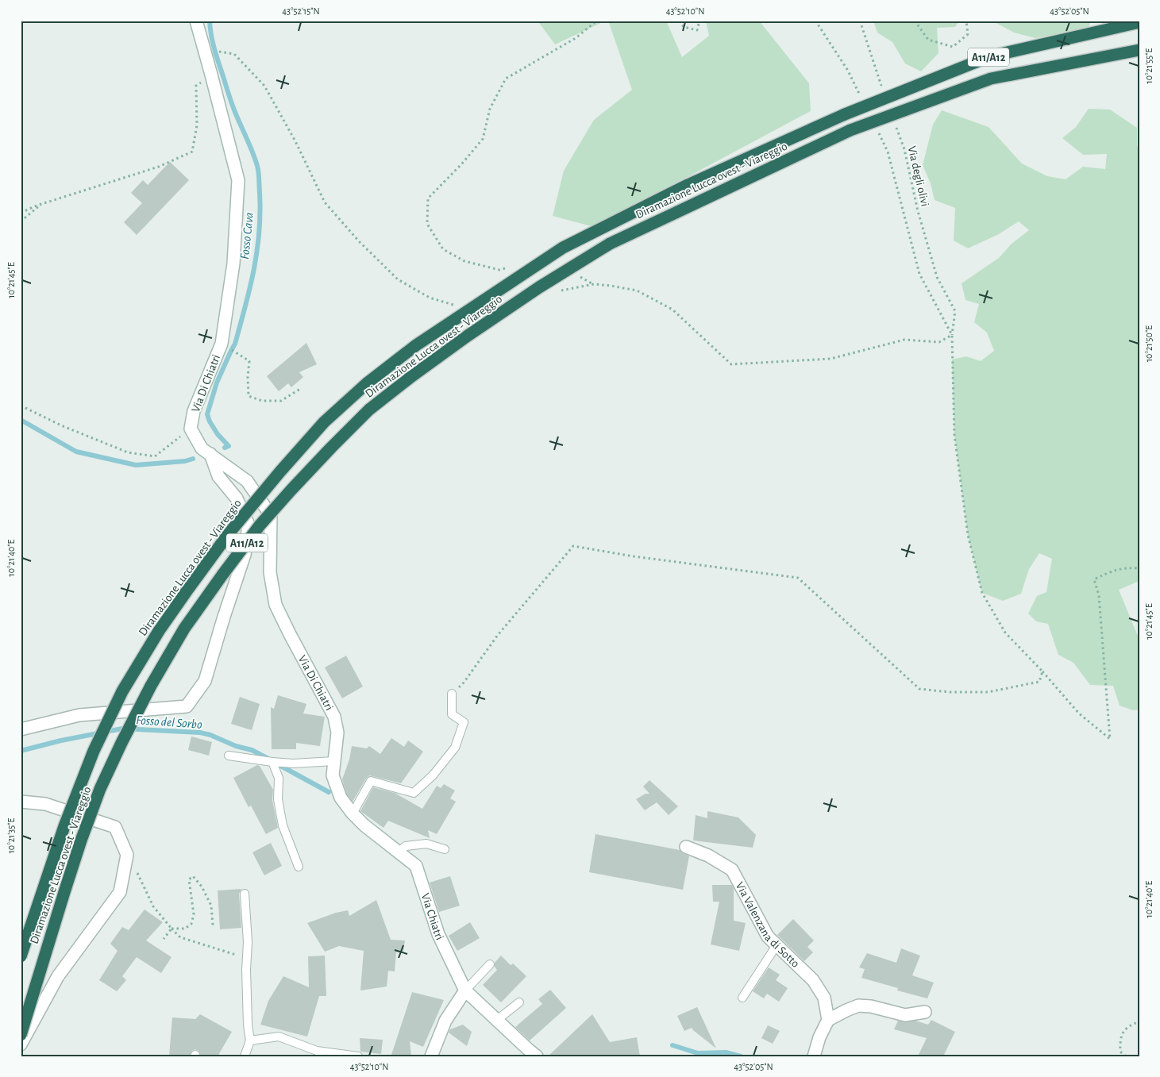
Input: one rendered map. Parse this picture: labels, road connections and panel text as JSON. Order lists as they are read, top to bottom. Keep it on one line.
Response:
{"streets":{"highway":["A11/A12","Diramazione Lucca ovest - Viareggio"],"street":["Via Di Chiatri","Via Chiatri","Via Valenzana di Sotto"],"path":["Via degli olivi"]},"crossings":[["Via Di Chiatri","Via Chiatri"]],"water":["Fosso Cava","Fosso del Sorbo"],"coordinates":["43°52'15\"N","43°52'10\"N","43°52'05\"N","10°21'55\"E","10°21'45\"E","10°21'50\"E","10°21'40\"E","10°21'35\"E"]}
